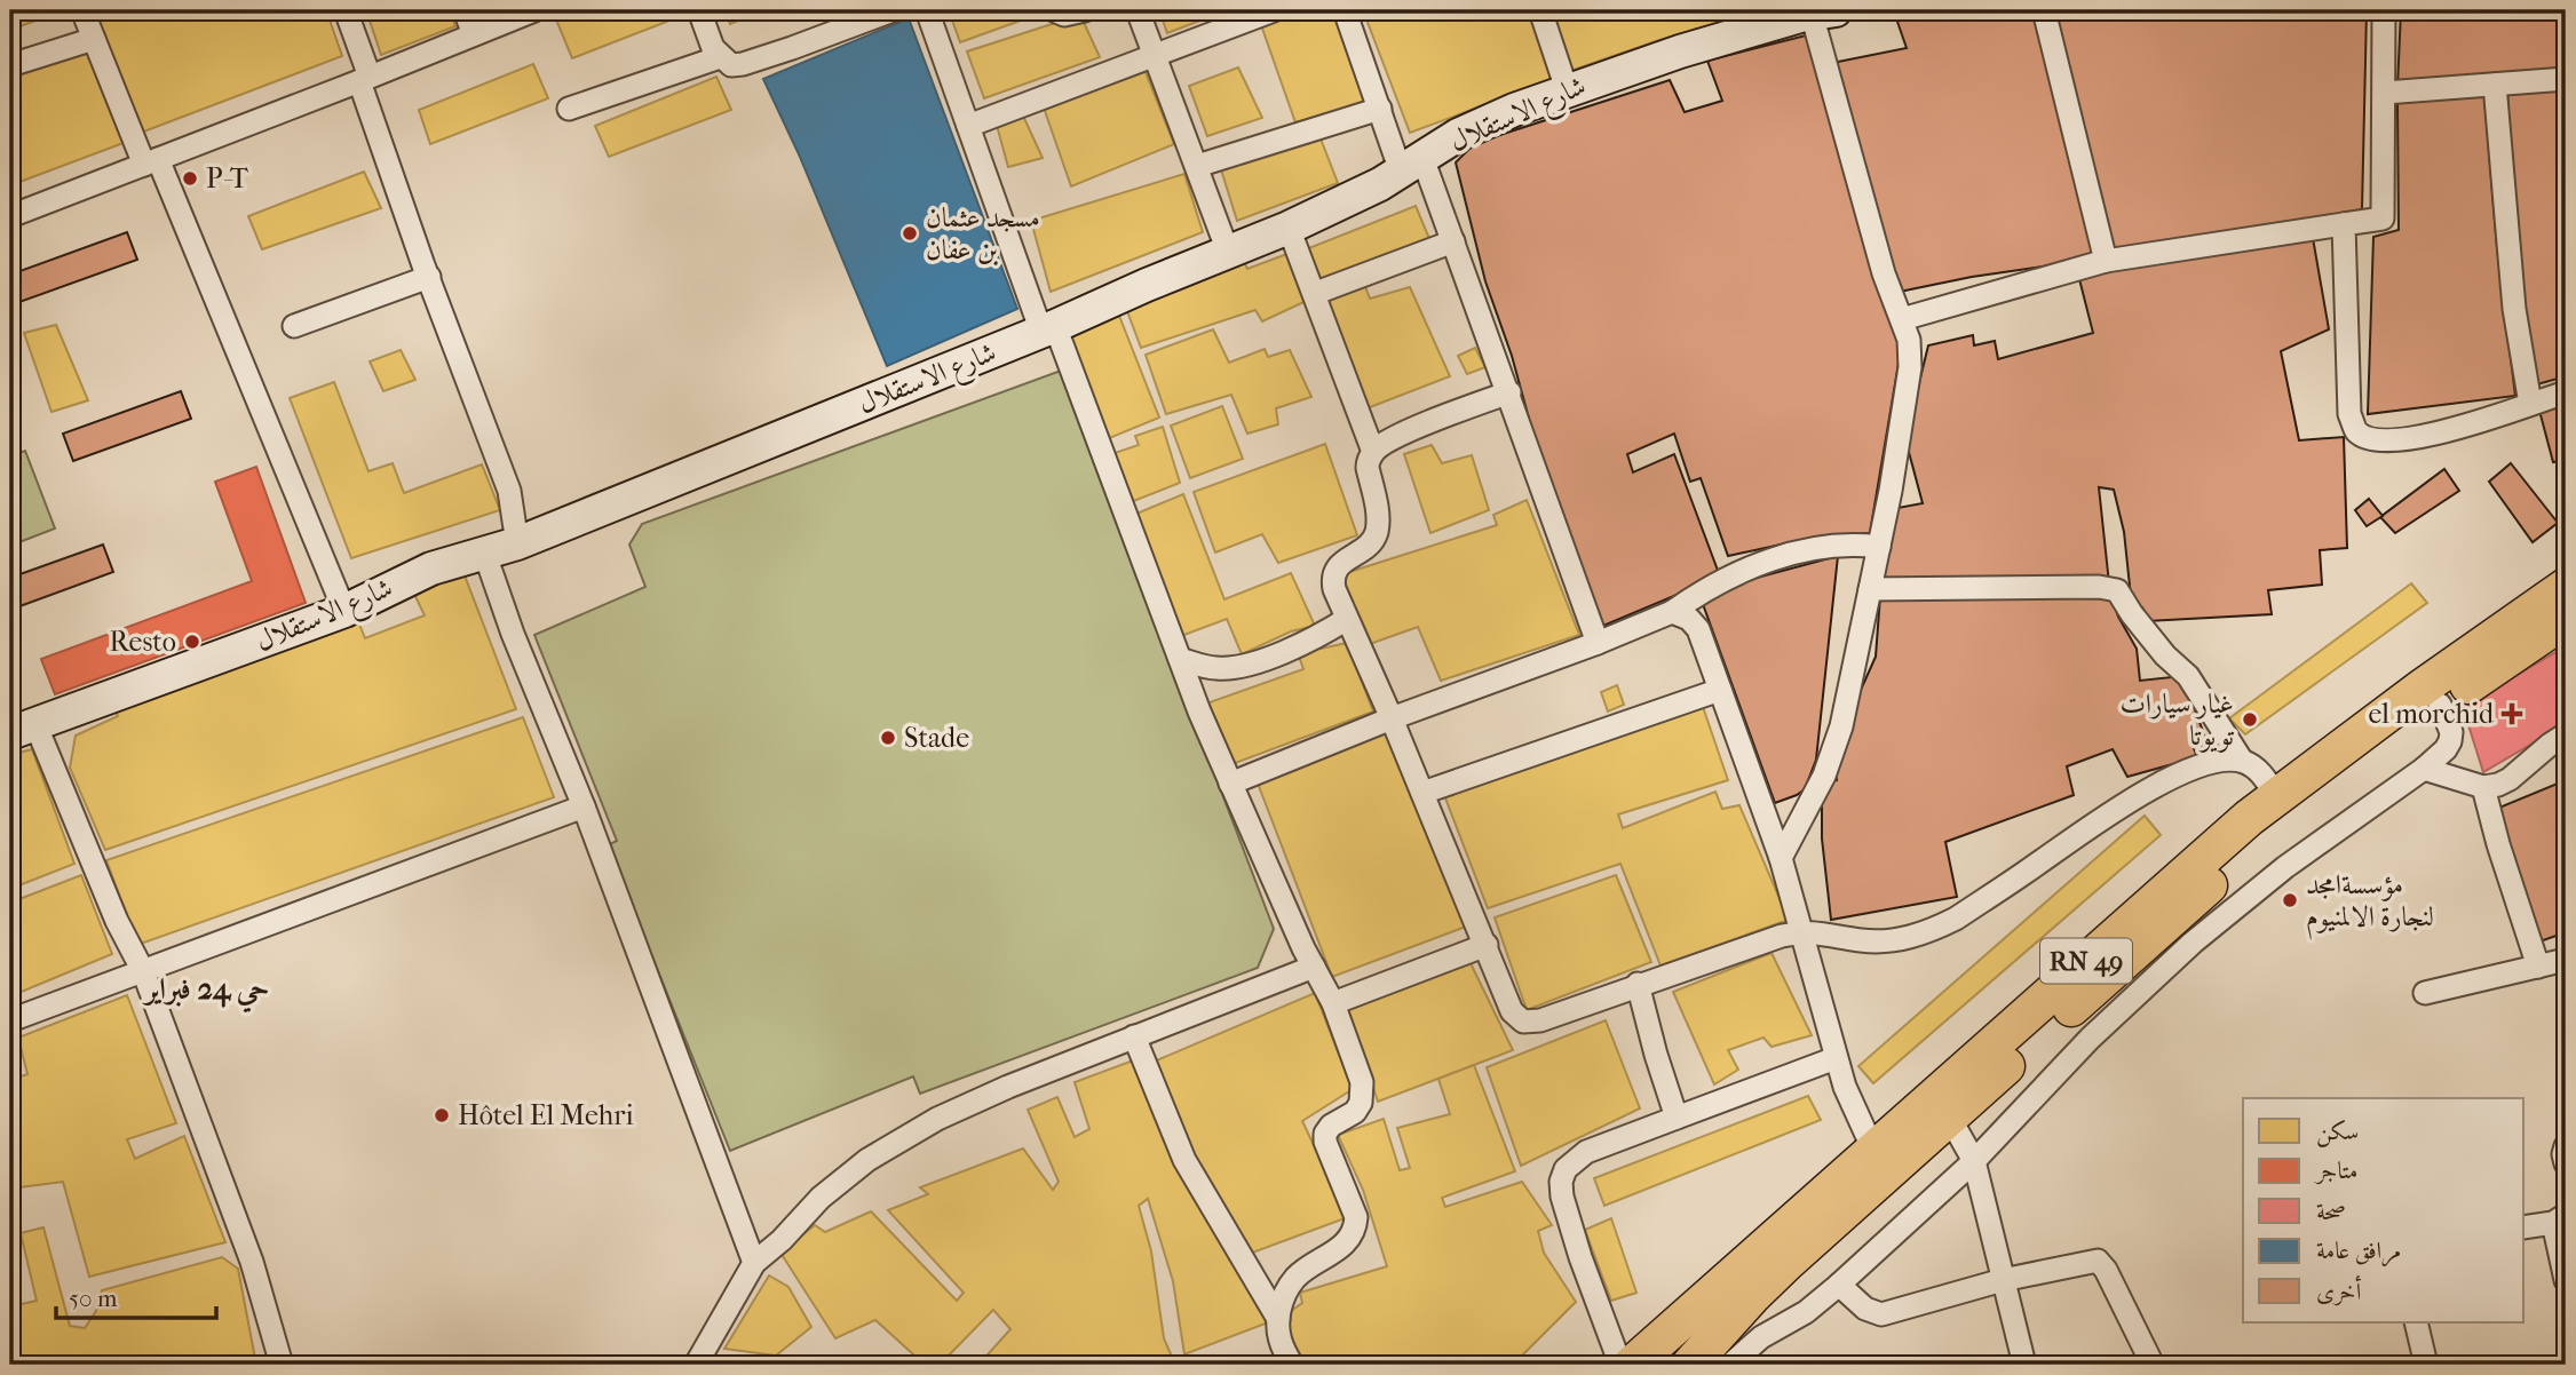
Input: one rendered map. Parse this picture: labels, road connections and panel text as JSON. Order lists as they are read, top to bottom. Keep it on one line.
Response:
{"streets":{"main road":["RN 49"],"street":["شارع الاستقلال"]},"districts":["حي 24 فبراير"],"places":{"other":["P-T","مسجد عثمان بن عفان","Resto","غيار سيارات تويوتا","Stade","مؤسسةامجد لنجارة الالمنيوم","Hôtel El Mehri"],"health":["el morchid"]},"legend":["سكن","متاجر","صحة","مرافق عامة","أخرى"],"scale_bar":"50 m"}
